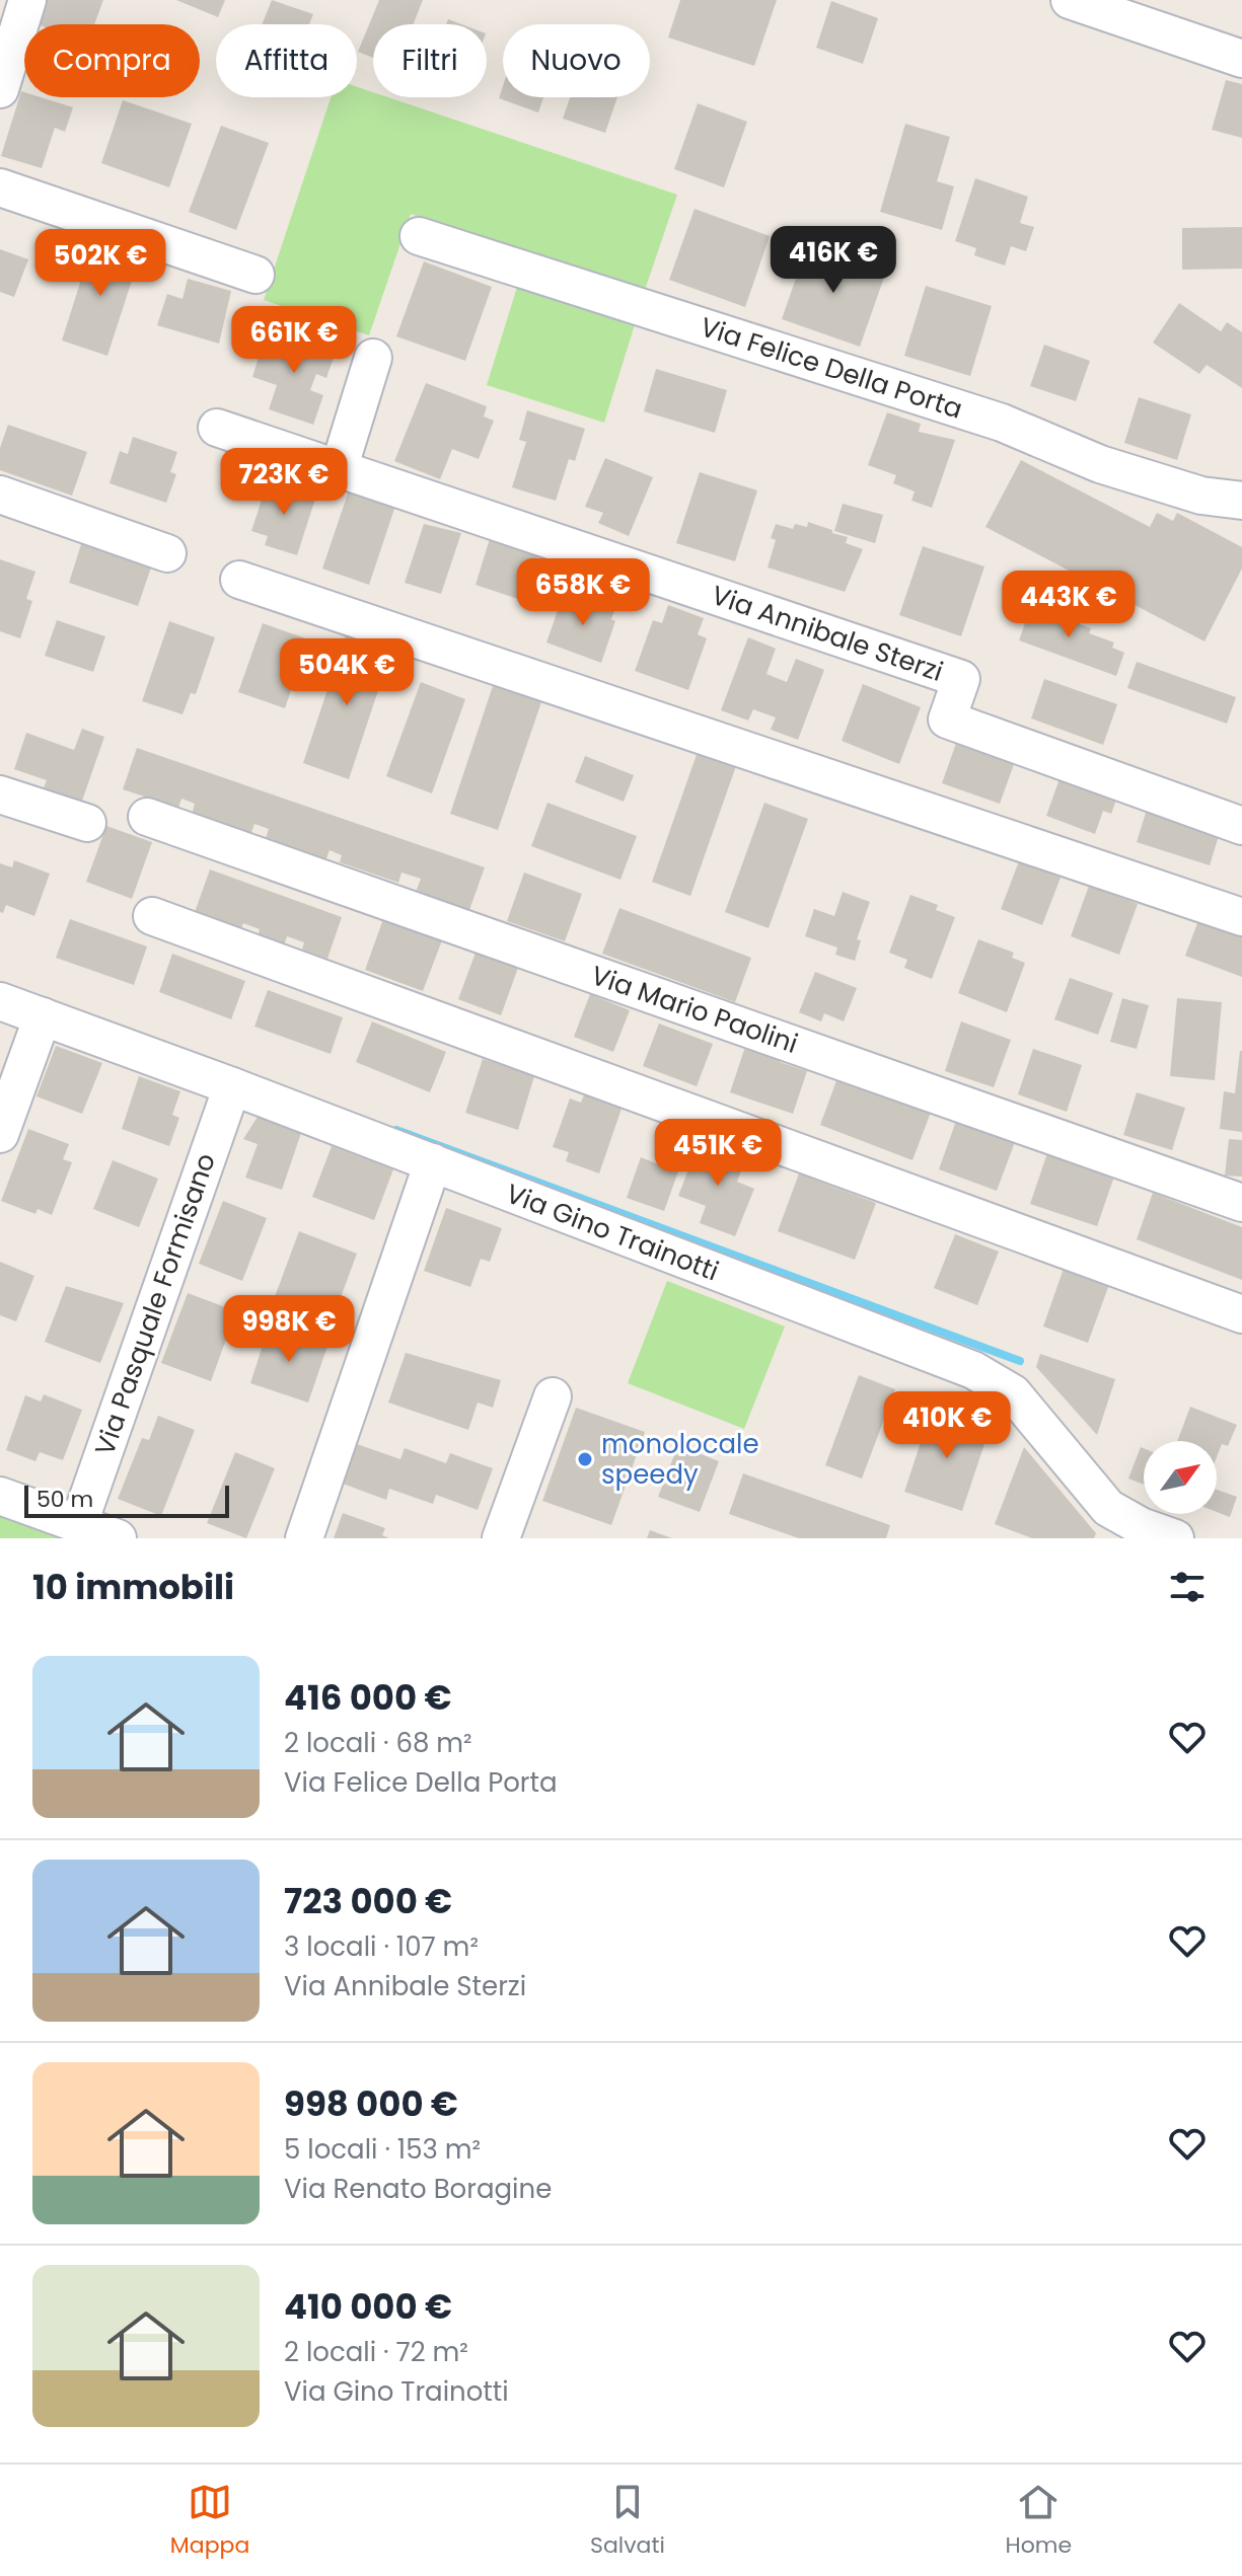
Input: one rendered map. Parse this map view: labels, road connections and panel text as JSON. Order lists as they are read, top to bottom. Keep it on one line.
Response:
{"streets":{"street":["Via Felice Della Porta","Via Annibale Sterzi","Via Mario Paolini","Via Gino Trainotti","Via Pasquale Formisano"]},"crossings":[["Via Gino Trainotti","Via Pasquale Formisano"]],"places":["monolocale speedy"],"scale_bar":"50 m","north":"top right","page":{"chip":["Compra","Affitta","Filtri","Nuovo"],"price":["416K €","502K €","661K €","723K €","658K €","443K €","504K €","451K €","998K €","410K €"],"scale":"50 m","heading":"10 immobili","list":[{"name":"416 000 €","note":"2 locali · 68 m² · Via Felice Della Porta"},{"name":"723 000 €","note":"3 locali · 107 m² · Via Annibale Sterzi"},{"name":"998 000 €","note":"5 locali · 153 m² · Via Renato Boragine"},{"name":"410 000 €","note":"2 locali · 72 m² · Via Gino Trainotti"}],"tabs":["Mappa","Salvati","Home"]}}
